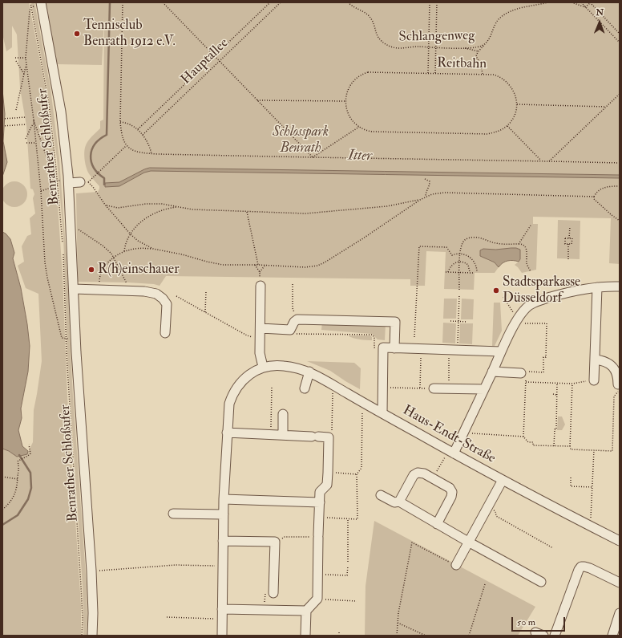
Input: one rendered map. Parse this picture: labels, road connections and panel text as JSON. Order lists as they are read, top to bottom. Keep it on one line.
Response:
{"streets":{"street":["Benrather Schloßufer","Haus-Endt-Straße"],"path":["Schlangenweg","Hauptallee","Reitbahn"]},"water":["Itter"],"parks":["Schlosspark Benrath"],"places":["Tennisclub Benrath 1912 e.V.","R(h)einschauer","Stadtsparkasse Düsseldorf"],"scale_bar":"50 m","north":"top"}
